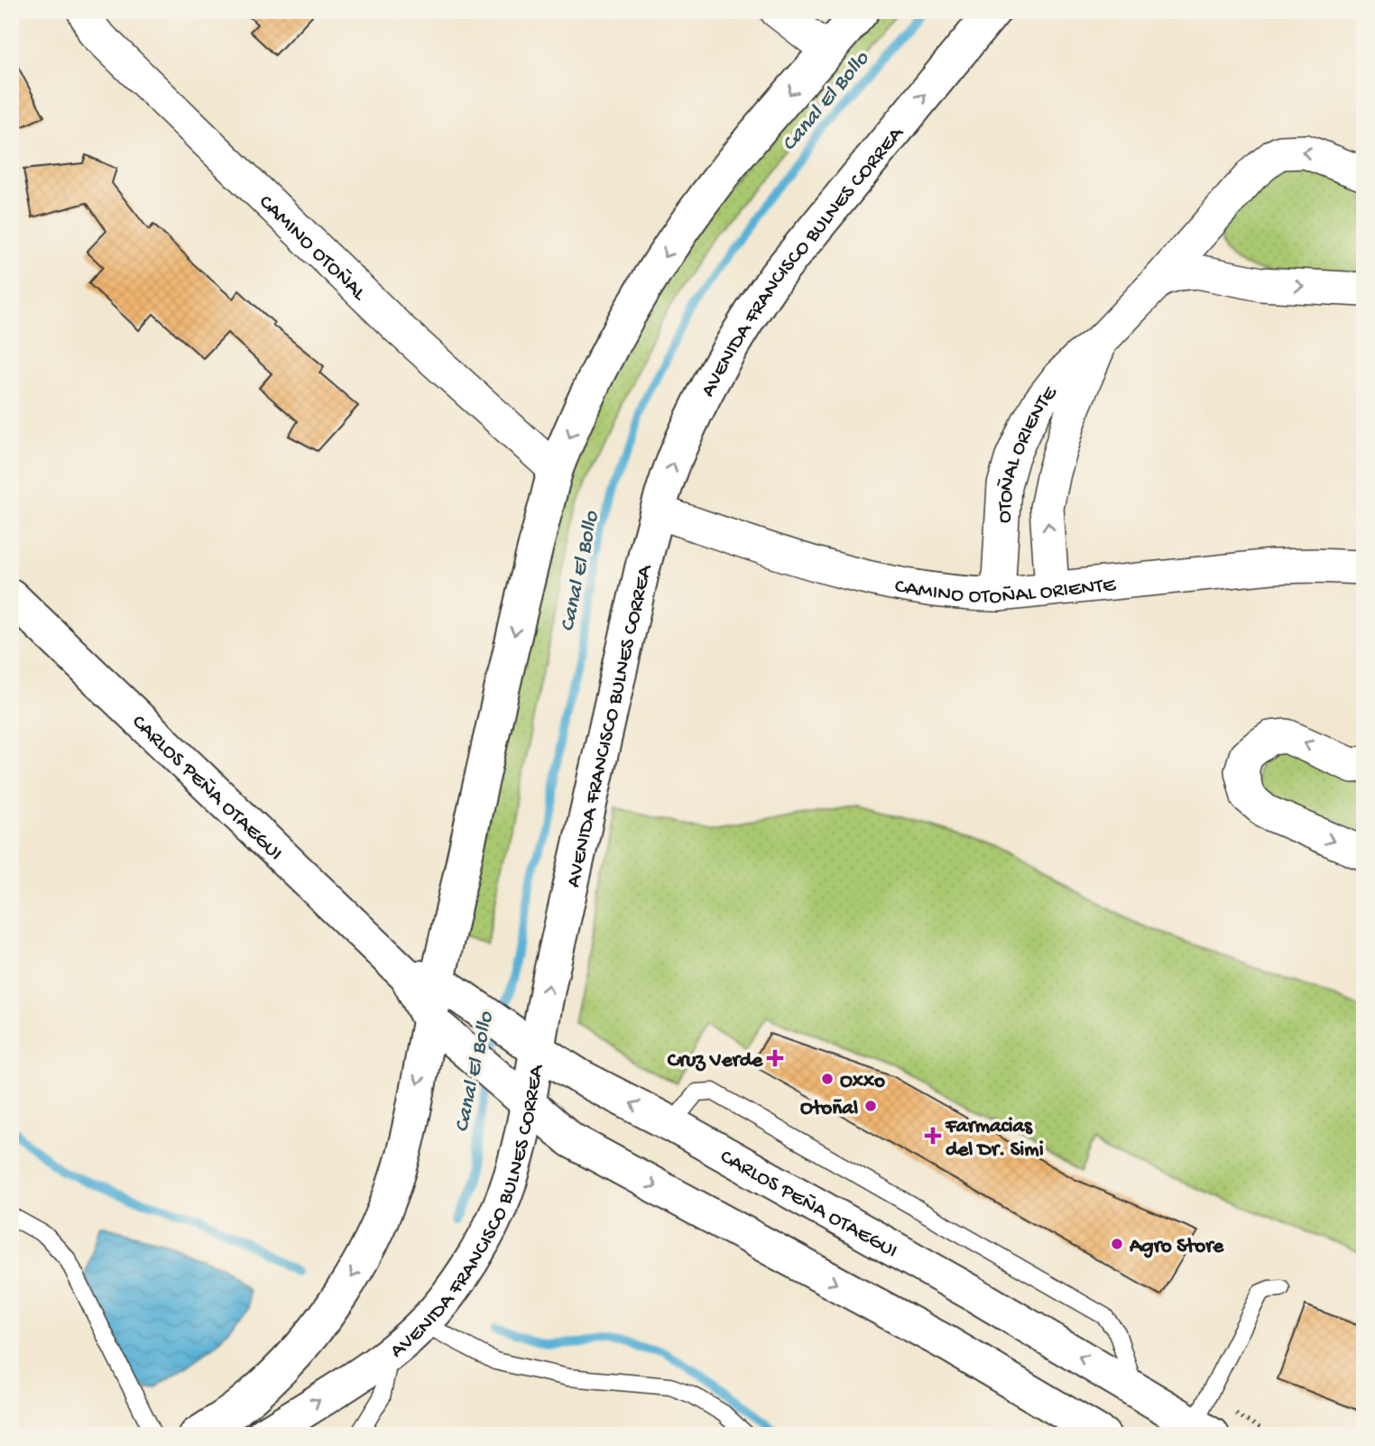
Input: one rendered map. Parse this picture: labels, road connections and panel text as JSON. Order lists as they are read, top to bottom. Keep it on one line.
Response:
{"streets":{"street":["CAMINO OTOÑAL","AVENIDA FRANCISCO BULNES CORREA","OTOÑAL ORIENTE","CAMINO OTOÑAL ORIENTE","CARLOS PEÑA OTAEGUI"]},"crossings":[["AVENIDA FRANCISCO BULNES CORREA","CAMINO OTOÑAL ORIENTE"],["AVENIDA FRANCISCO BULNES CORREA","CARLOS PEÑA OTAEGUI"],["OTOÑAL ORIENTE","CAMINO OTOÑAL ORIENTE"]],"water":["Canal El Bollo"],"places":{"health":["Cruz Verde","Farmacias del Dr. Simi"],"other":["Oxxo","Otoñal","Agro Store"]}}
